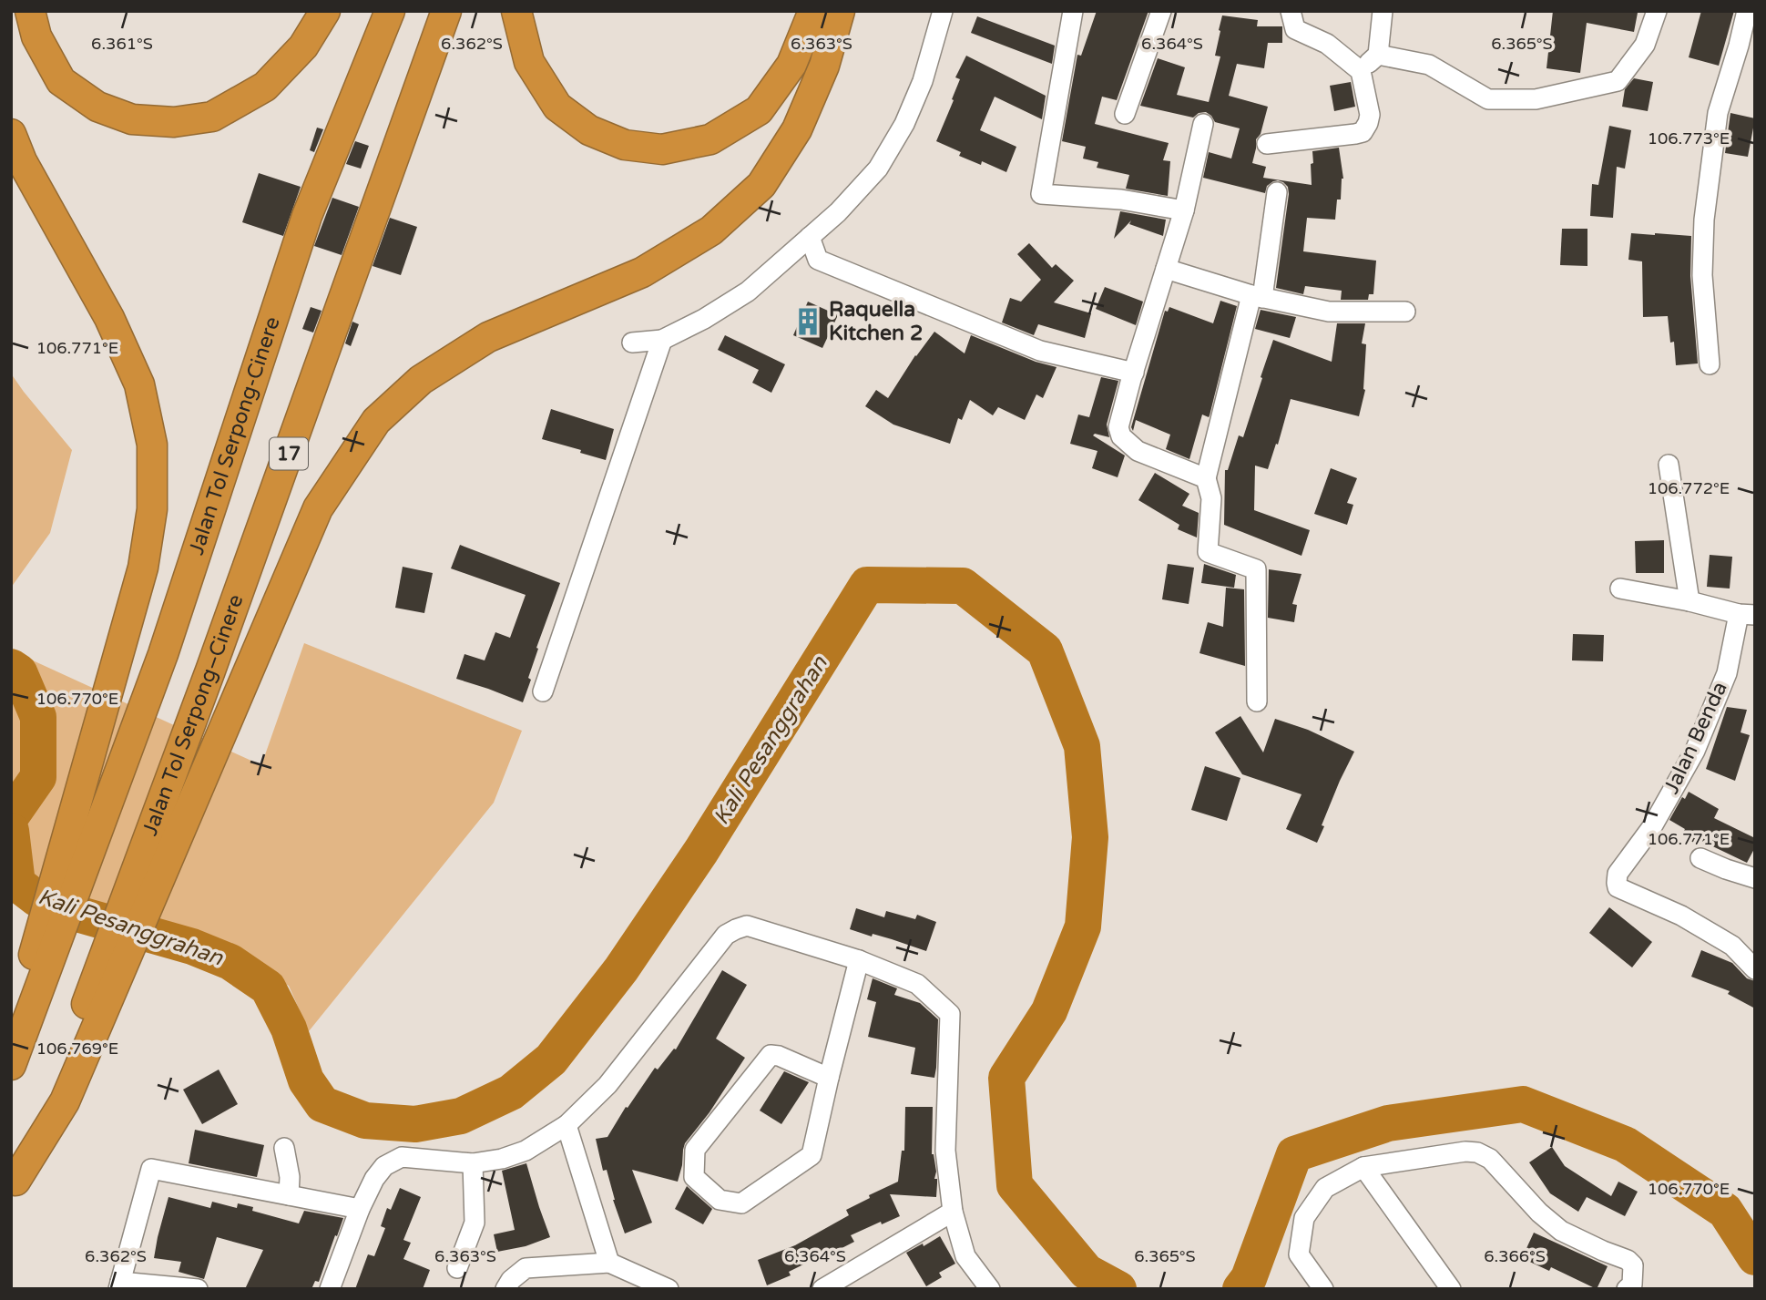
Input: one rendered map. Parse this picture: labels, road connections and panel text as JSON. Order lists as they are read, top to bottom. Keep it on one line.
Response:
{"streets":{"highway":["Jalan Tol Serpong-Cinere","17","Jalan Tol Serpong–Cinere"],"street":["Jalan Benda"]},"water":["Kali Pesanggrahan"],"places":{"building":["Raquella Kitchen 2"]},"coordinates":["6.361°S","6.362°S","6.363°S","6.364°S","6.365°S","106.773°E","106.771°E","106.772°E","106.770°E","106.769°E","6.366°S"]}
